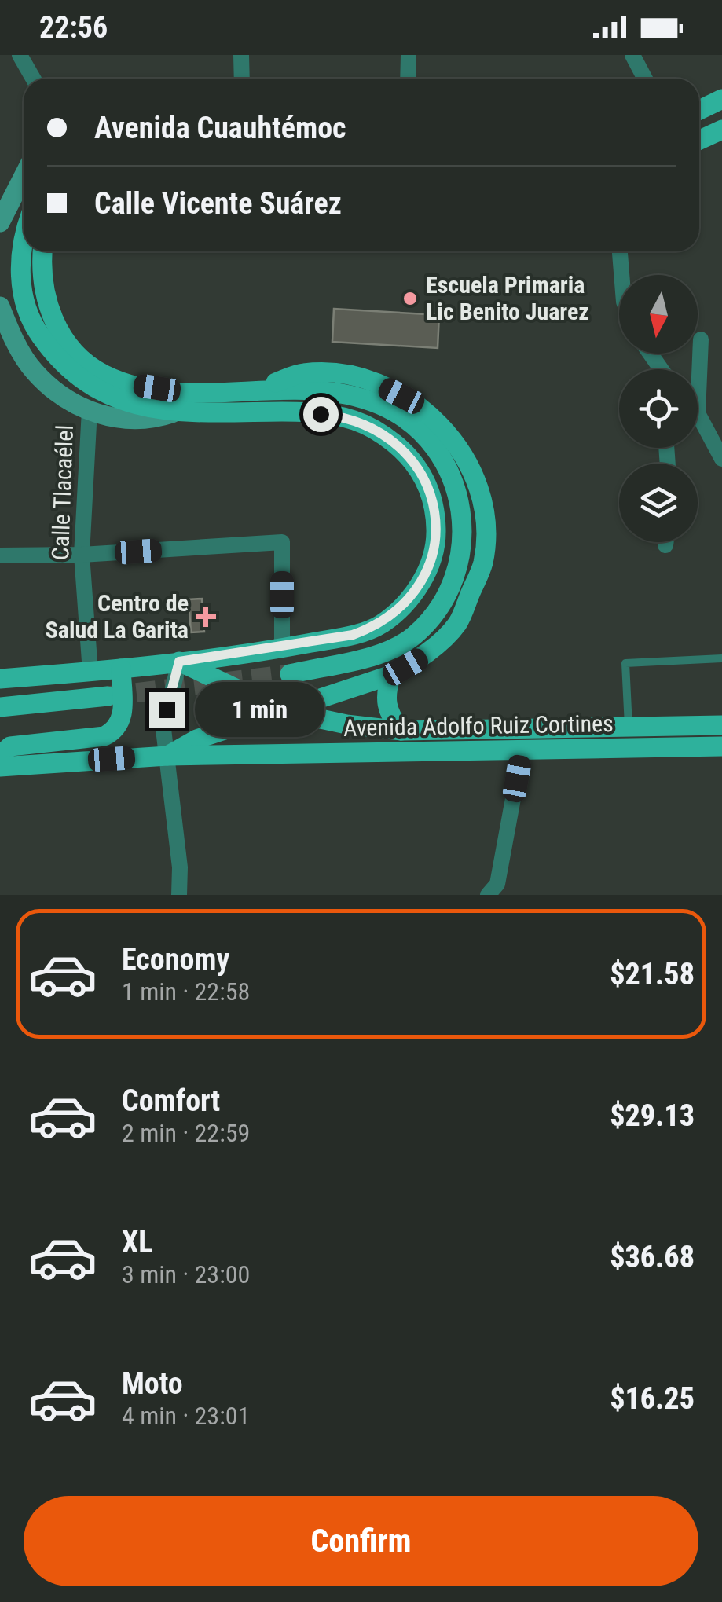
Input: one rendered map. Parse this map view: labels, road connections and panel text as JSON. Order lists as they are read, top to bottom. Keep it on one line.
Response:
{"streets":{"main road":["Avenida Adolfo Ruiz Cortines"],"street":["Calle Tlacaélel"]},"places":{"other":["Escuela Primaria Lic Benito Juarez"],"health":["Centro de Salud La Garita"]},"north":"bottom","page":{"status":"22:56","banner":["Avenida Cuauhtémoc","Calle Vicente Suárez"],"bubble":"1 min","list":[{"name":"Economy","note":"1 min · 22:58","value":"$21.58"},{"name":"Comfort","note":"2 min · 22:59","value":"$29.13"},{"name":"XL","note":"3 min · 23:00","value":"$36.68"},{"name":"Moto","note":"4 min · 23:01","value":"$16.25"}],"buttons":"Confirm"}}
